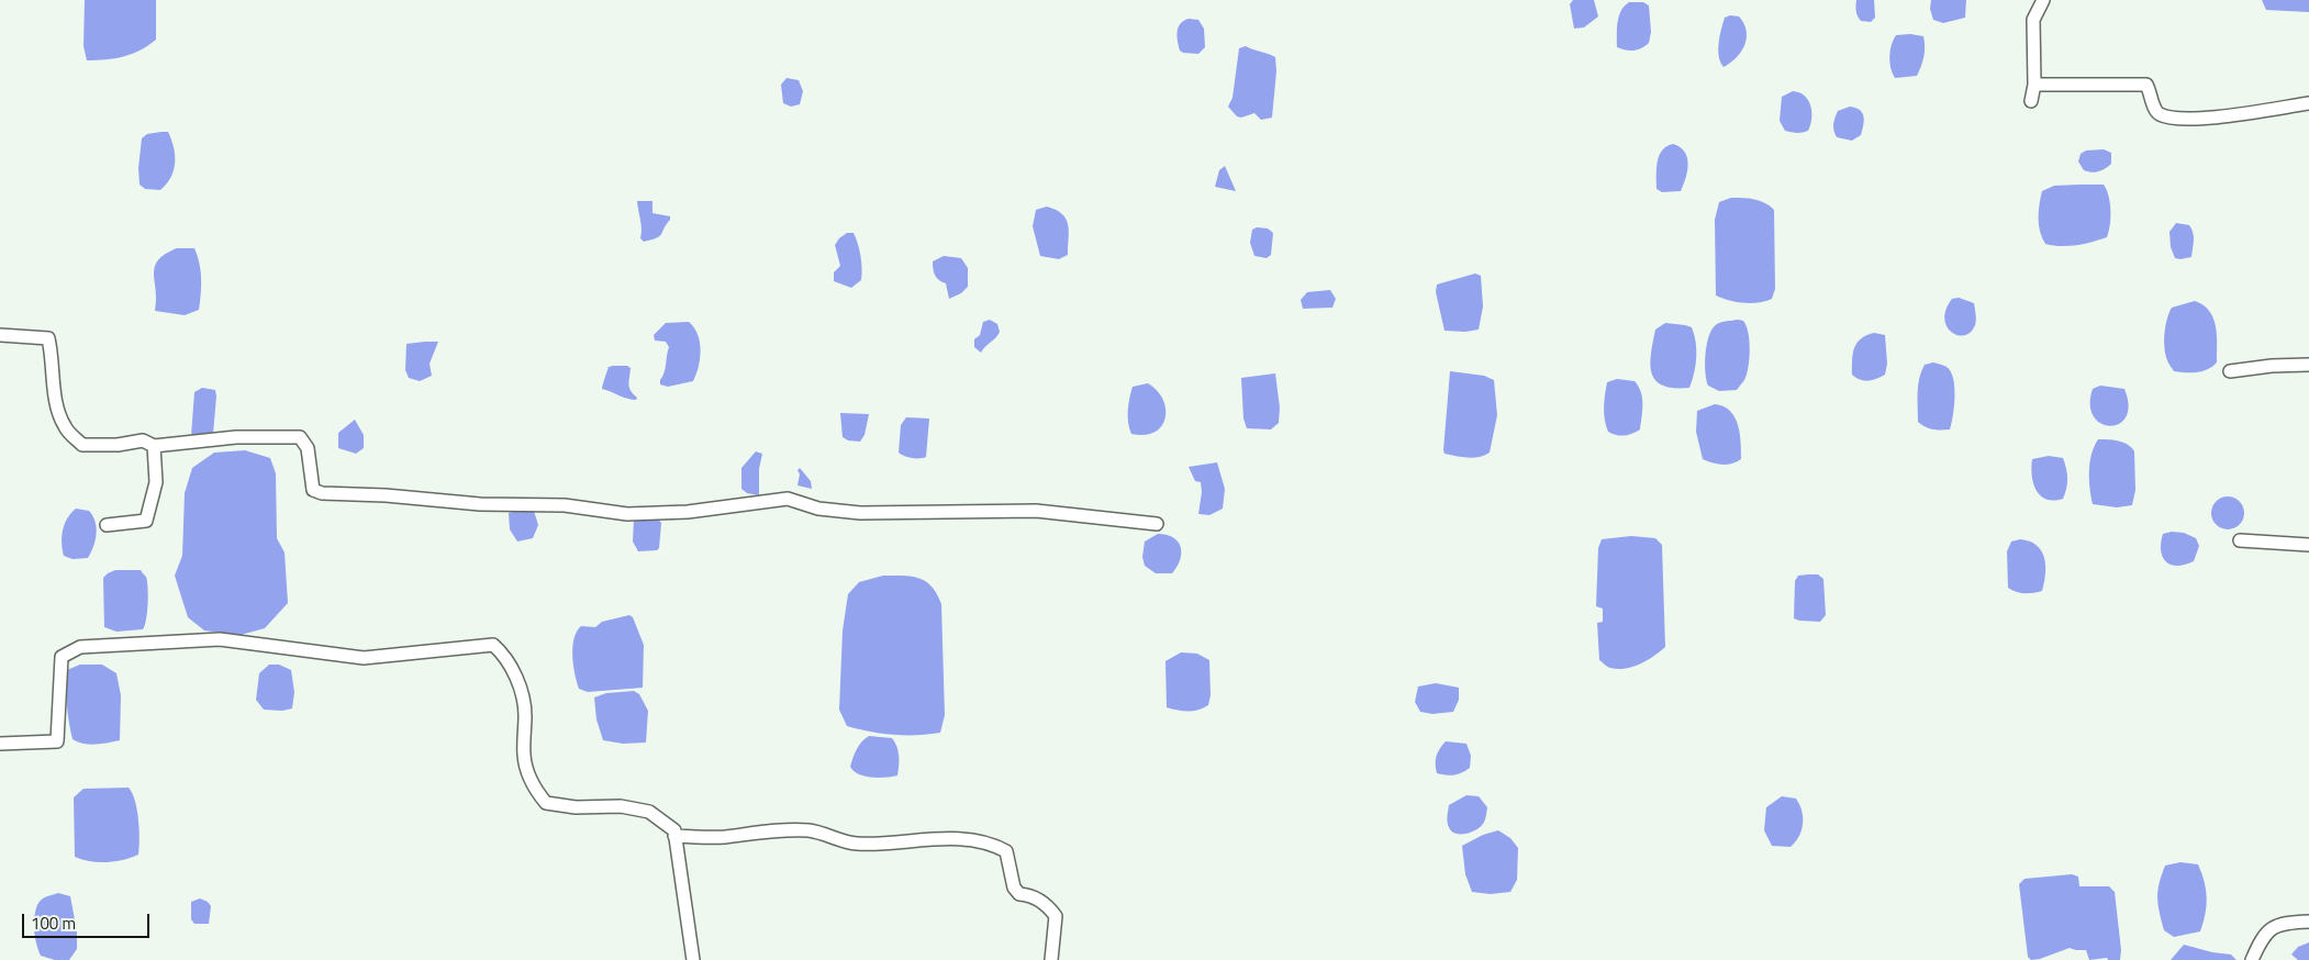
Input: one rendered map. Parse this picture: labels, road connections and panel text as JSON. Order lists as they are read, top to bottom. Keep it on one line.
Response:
{"scale_bar":"100 m"}
